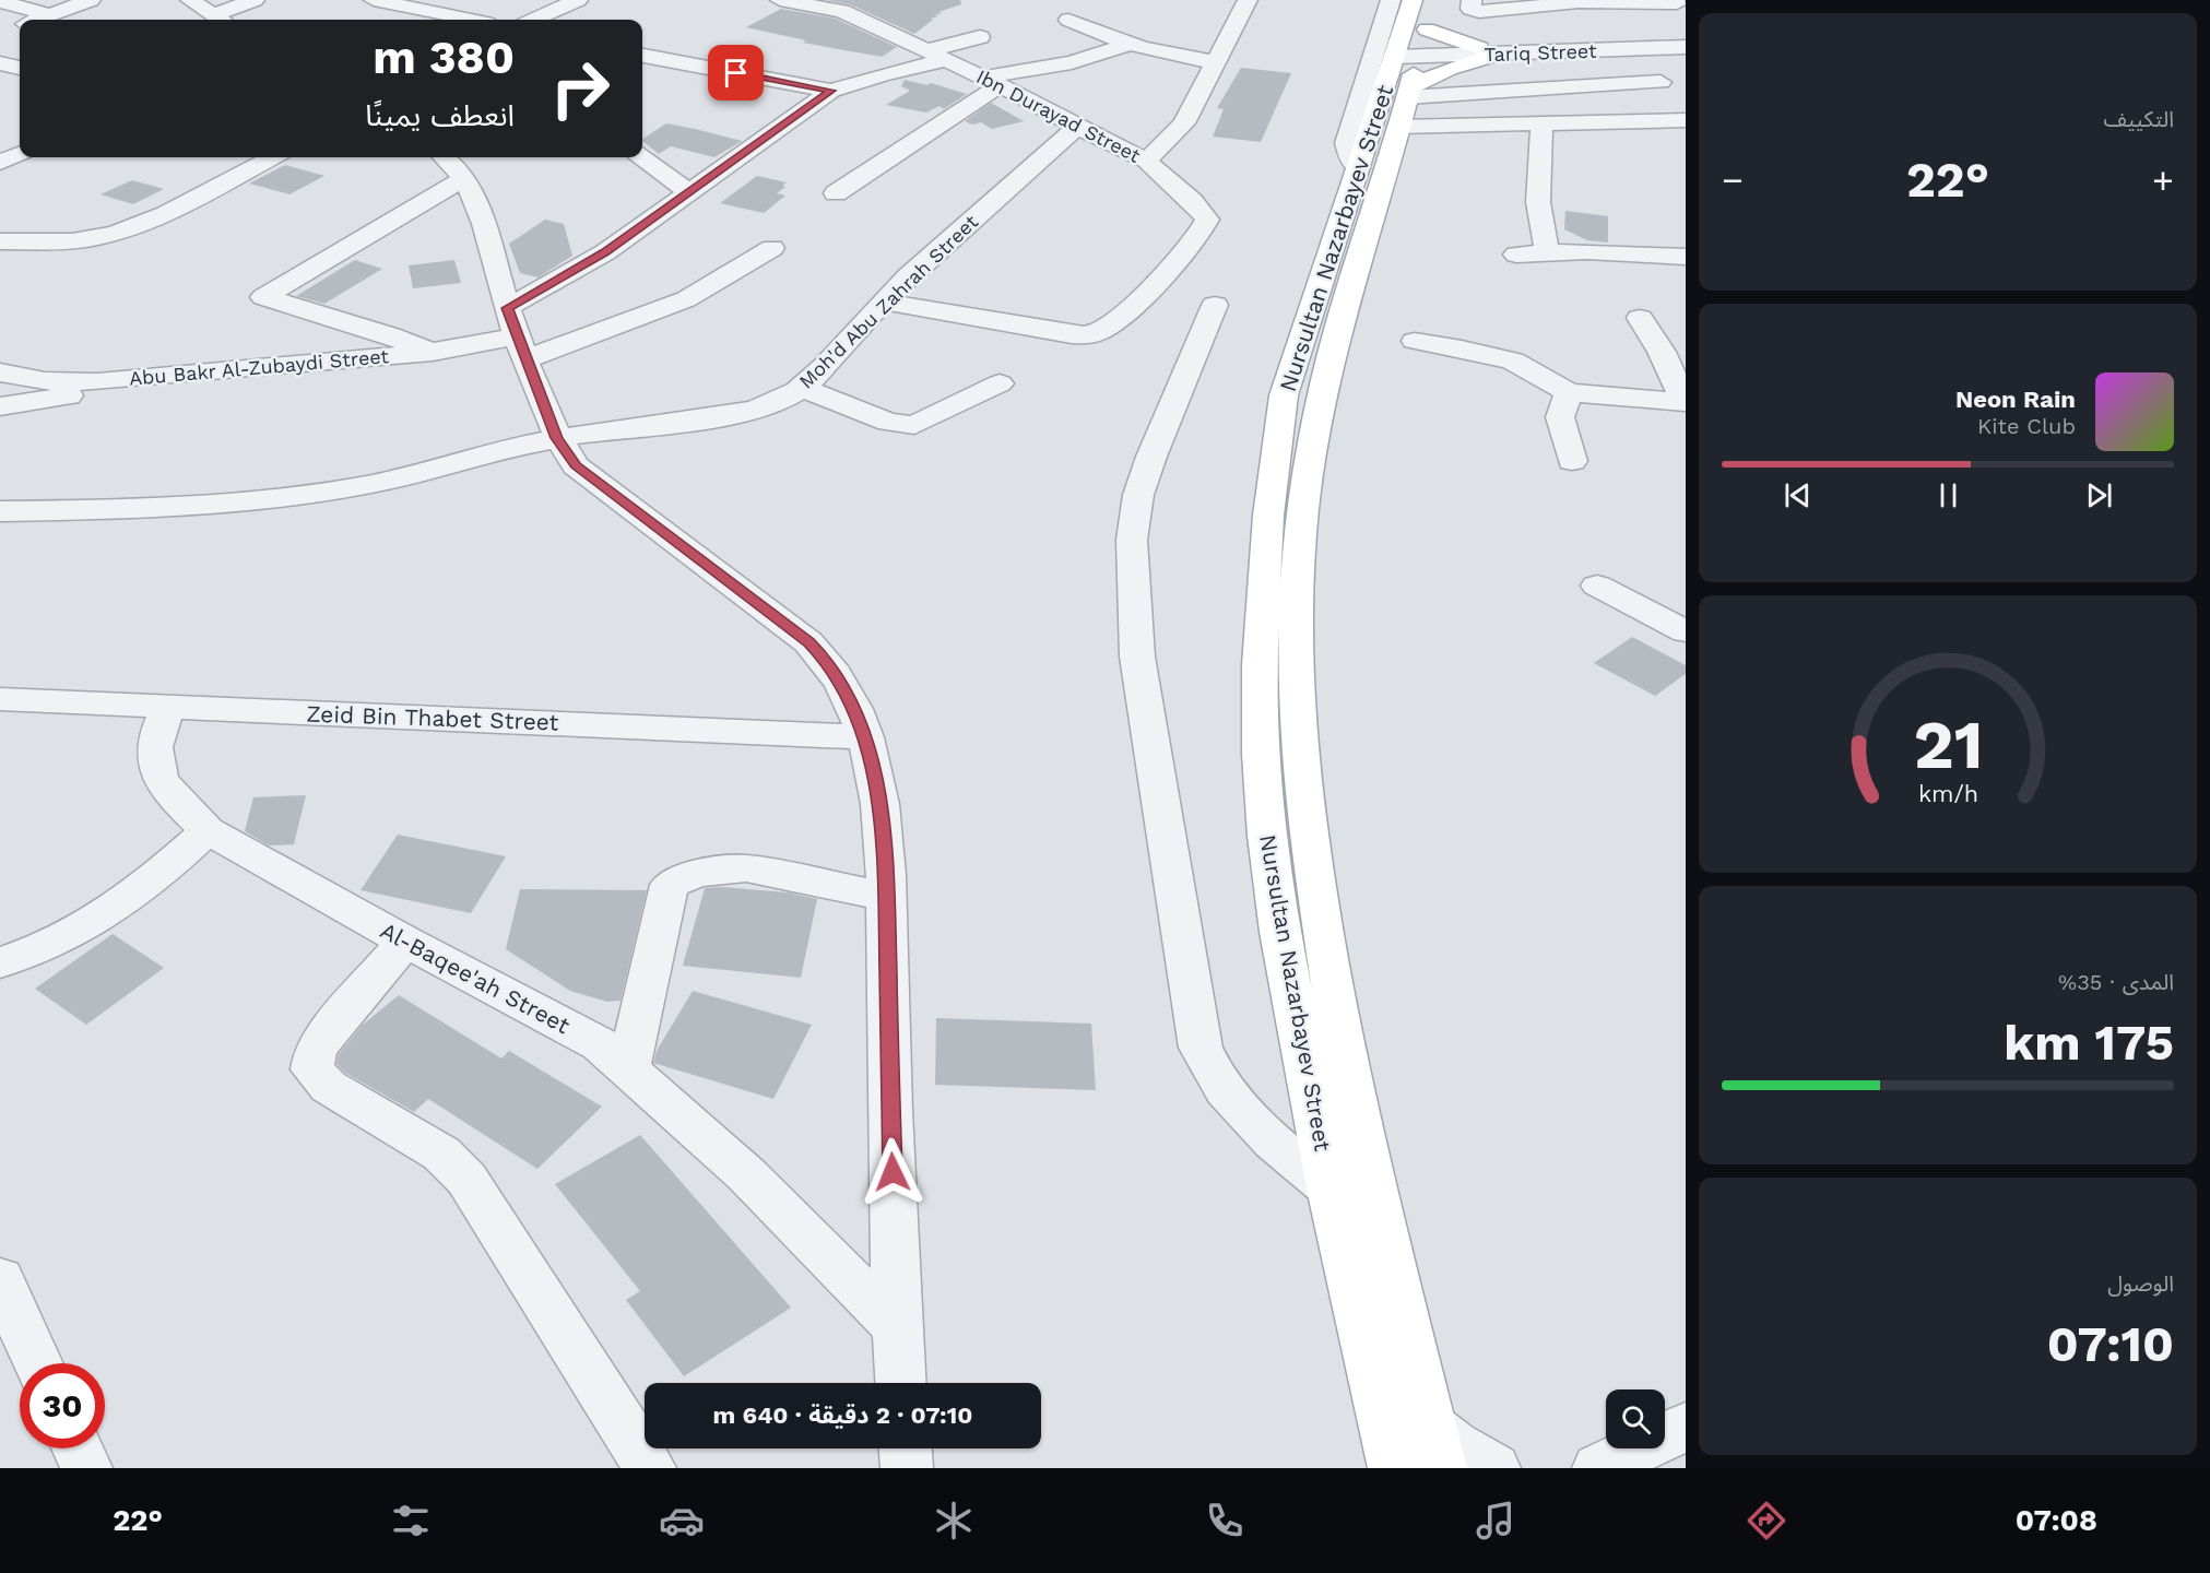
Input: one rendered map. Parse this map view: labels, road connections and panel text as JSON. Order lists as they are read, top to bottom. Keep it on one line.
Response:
{"streets":{"main road":["Nursultan Nazarbayev Street"],"street":["Tariq Street","Ibn Durayad Street","Moh'd Abu Zahrah Street","Abu Bakr Al-Zubaydi Street","Zeid Bin Thabet Street","Al-Baqee'ah Street"]},"crossings":[["Tariq Street","Nursultan Nazarbayev Street"],["Ibn Durayad Street","Moh'd Abu Zahrah Street"],["Zeid Bin Thabet Street","Al-Baqee'ah Street"]],"page":{"tile":["التكييف",["المدى · 35%","175 km"],["الوصول","07:10"]],"turn":["380 m","انعطف يمينًا"],"heat":["−","22°","+"],"song":["Neon Rain","Kite Club"],"limit":"30","trip":"07:10 · 2 دقيقة · 640 m","tabs":["07:08","22°"],"gauge":["21","km/h"]}}
